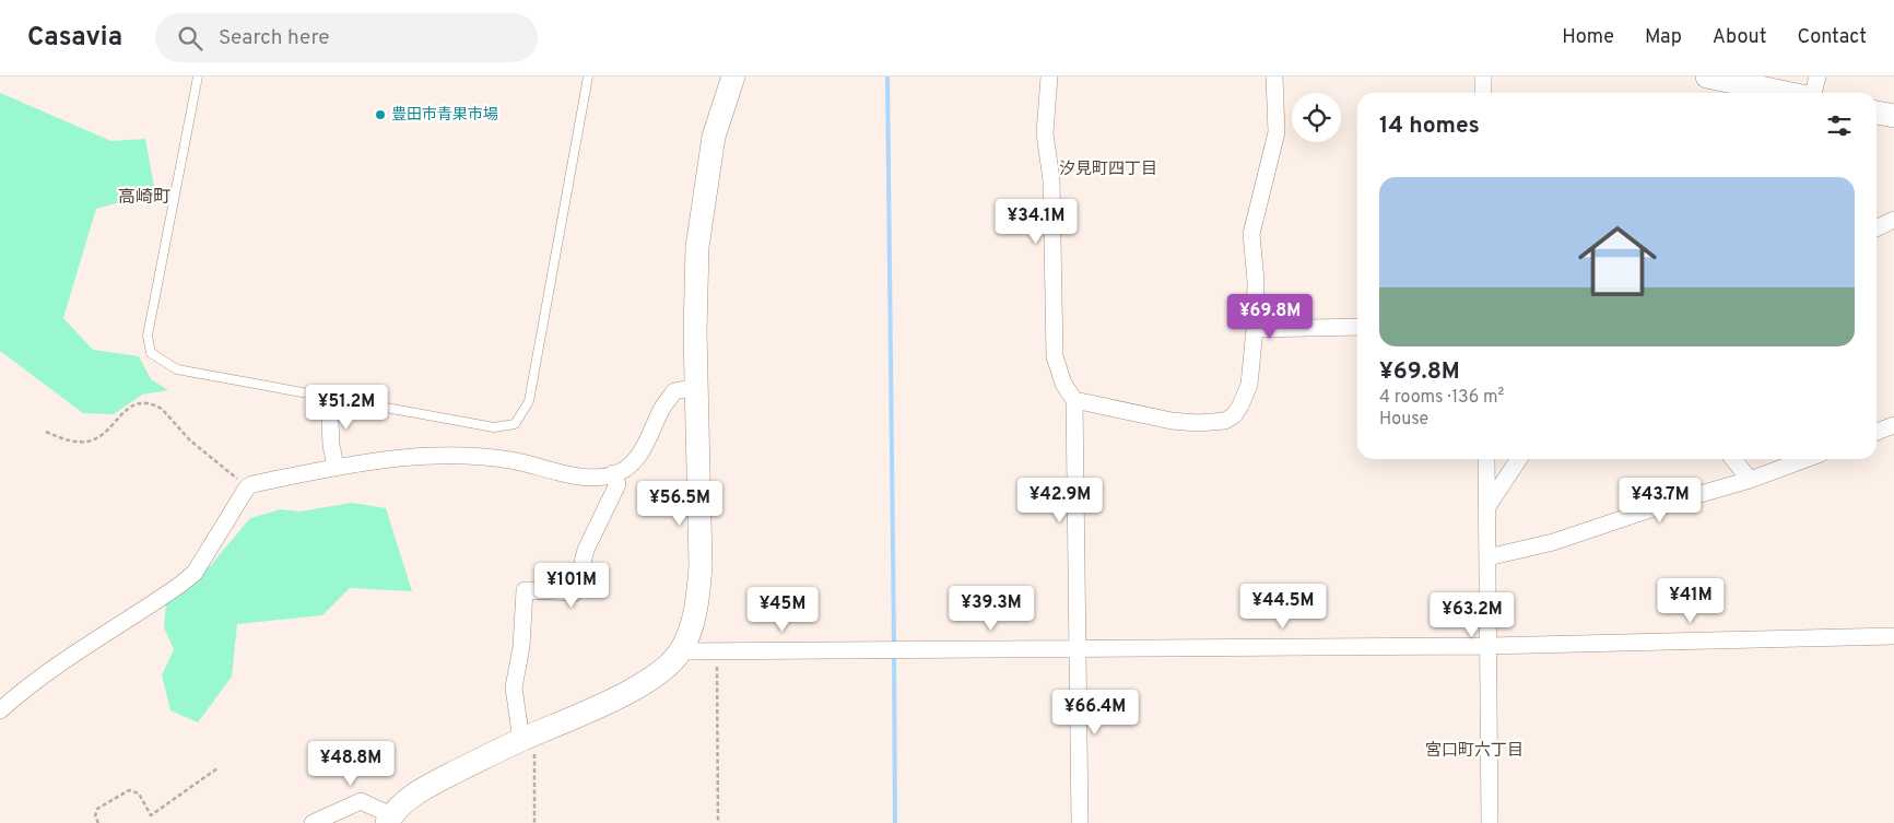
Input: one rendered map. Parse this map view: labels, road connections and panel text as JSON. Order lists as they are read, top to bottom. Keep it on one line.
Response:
{"districts":["汐見町四丁目","高崎町","宮口町六丁目"],"places":["豊田市青果市場"],"page":{"header":"Casavia","search":"Search here","nav":["Home","Map","About","Contact"],"heading":"14 homes","list":[{"name":"¥69.8M","note":"4 rooms · 136 m² · House"}],"price":["¥34.1M","¥69.8M","¥51.2M","¥42.9M","¥43.7M","¥56.5M","¥101M","¥41M","¥44.5M","¥39.3M","¥45M","¥63.2M","¥66.4M","¥48.8M"]}}
